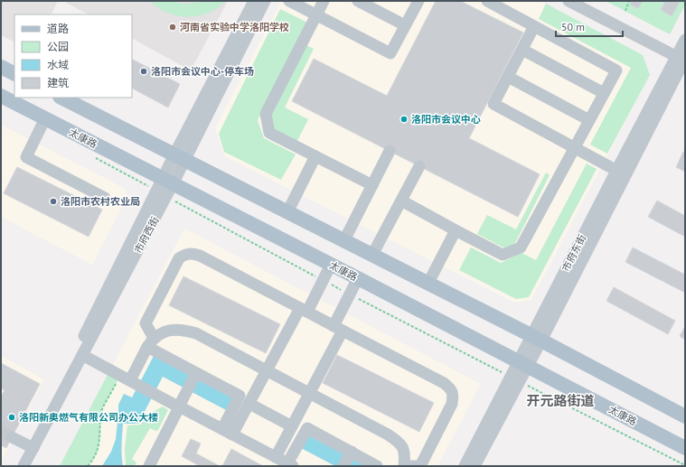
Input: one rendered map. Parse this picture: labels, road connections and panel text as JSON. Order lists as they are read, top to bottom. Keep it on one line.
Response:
{"streets":{"main road":["太康路"],"street":["市府西街","市府东街"]},"crossings":[["太康路","市府西街"],["太康路","市府东街"]],"districts":["开元路街道"],"places":["河南省实验中学洛阳学校","洛阳市会议中心-停车场","洛阳市会议中心","洛阳市农村农业局","洛阳新奥燃气有限公司办公大楼"],"legend":["道路","公园","水域","建筑"],"scale_bar":"50 m"}
